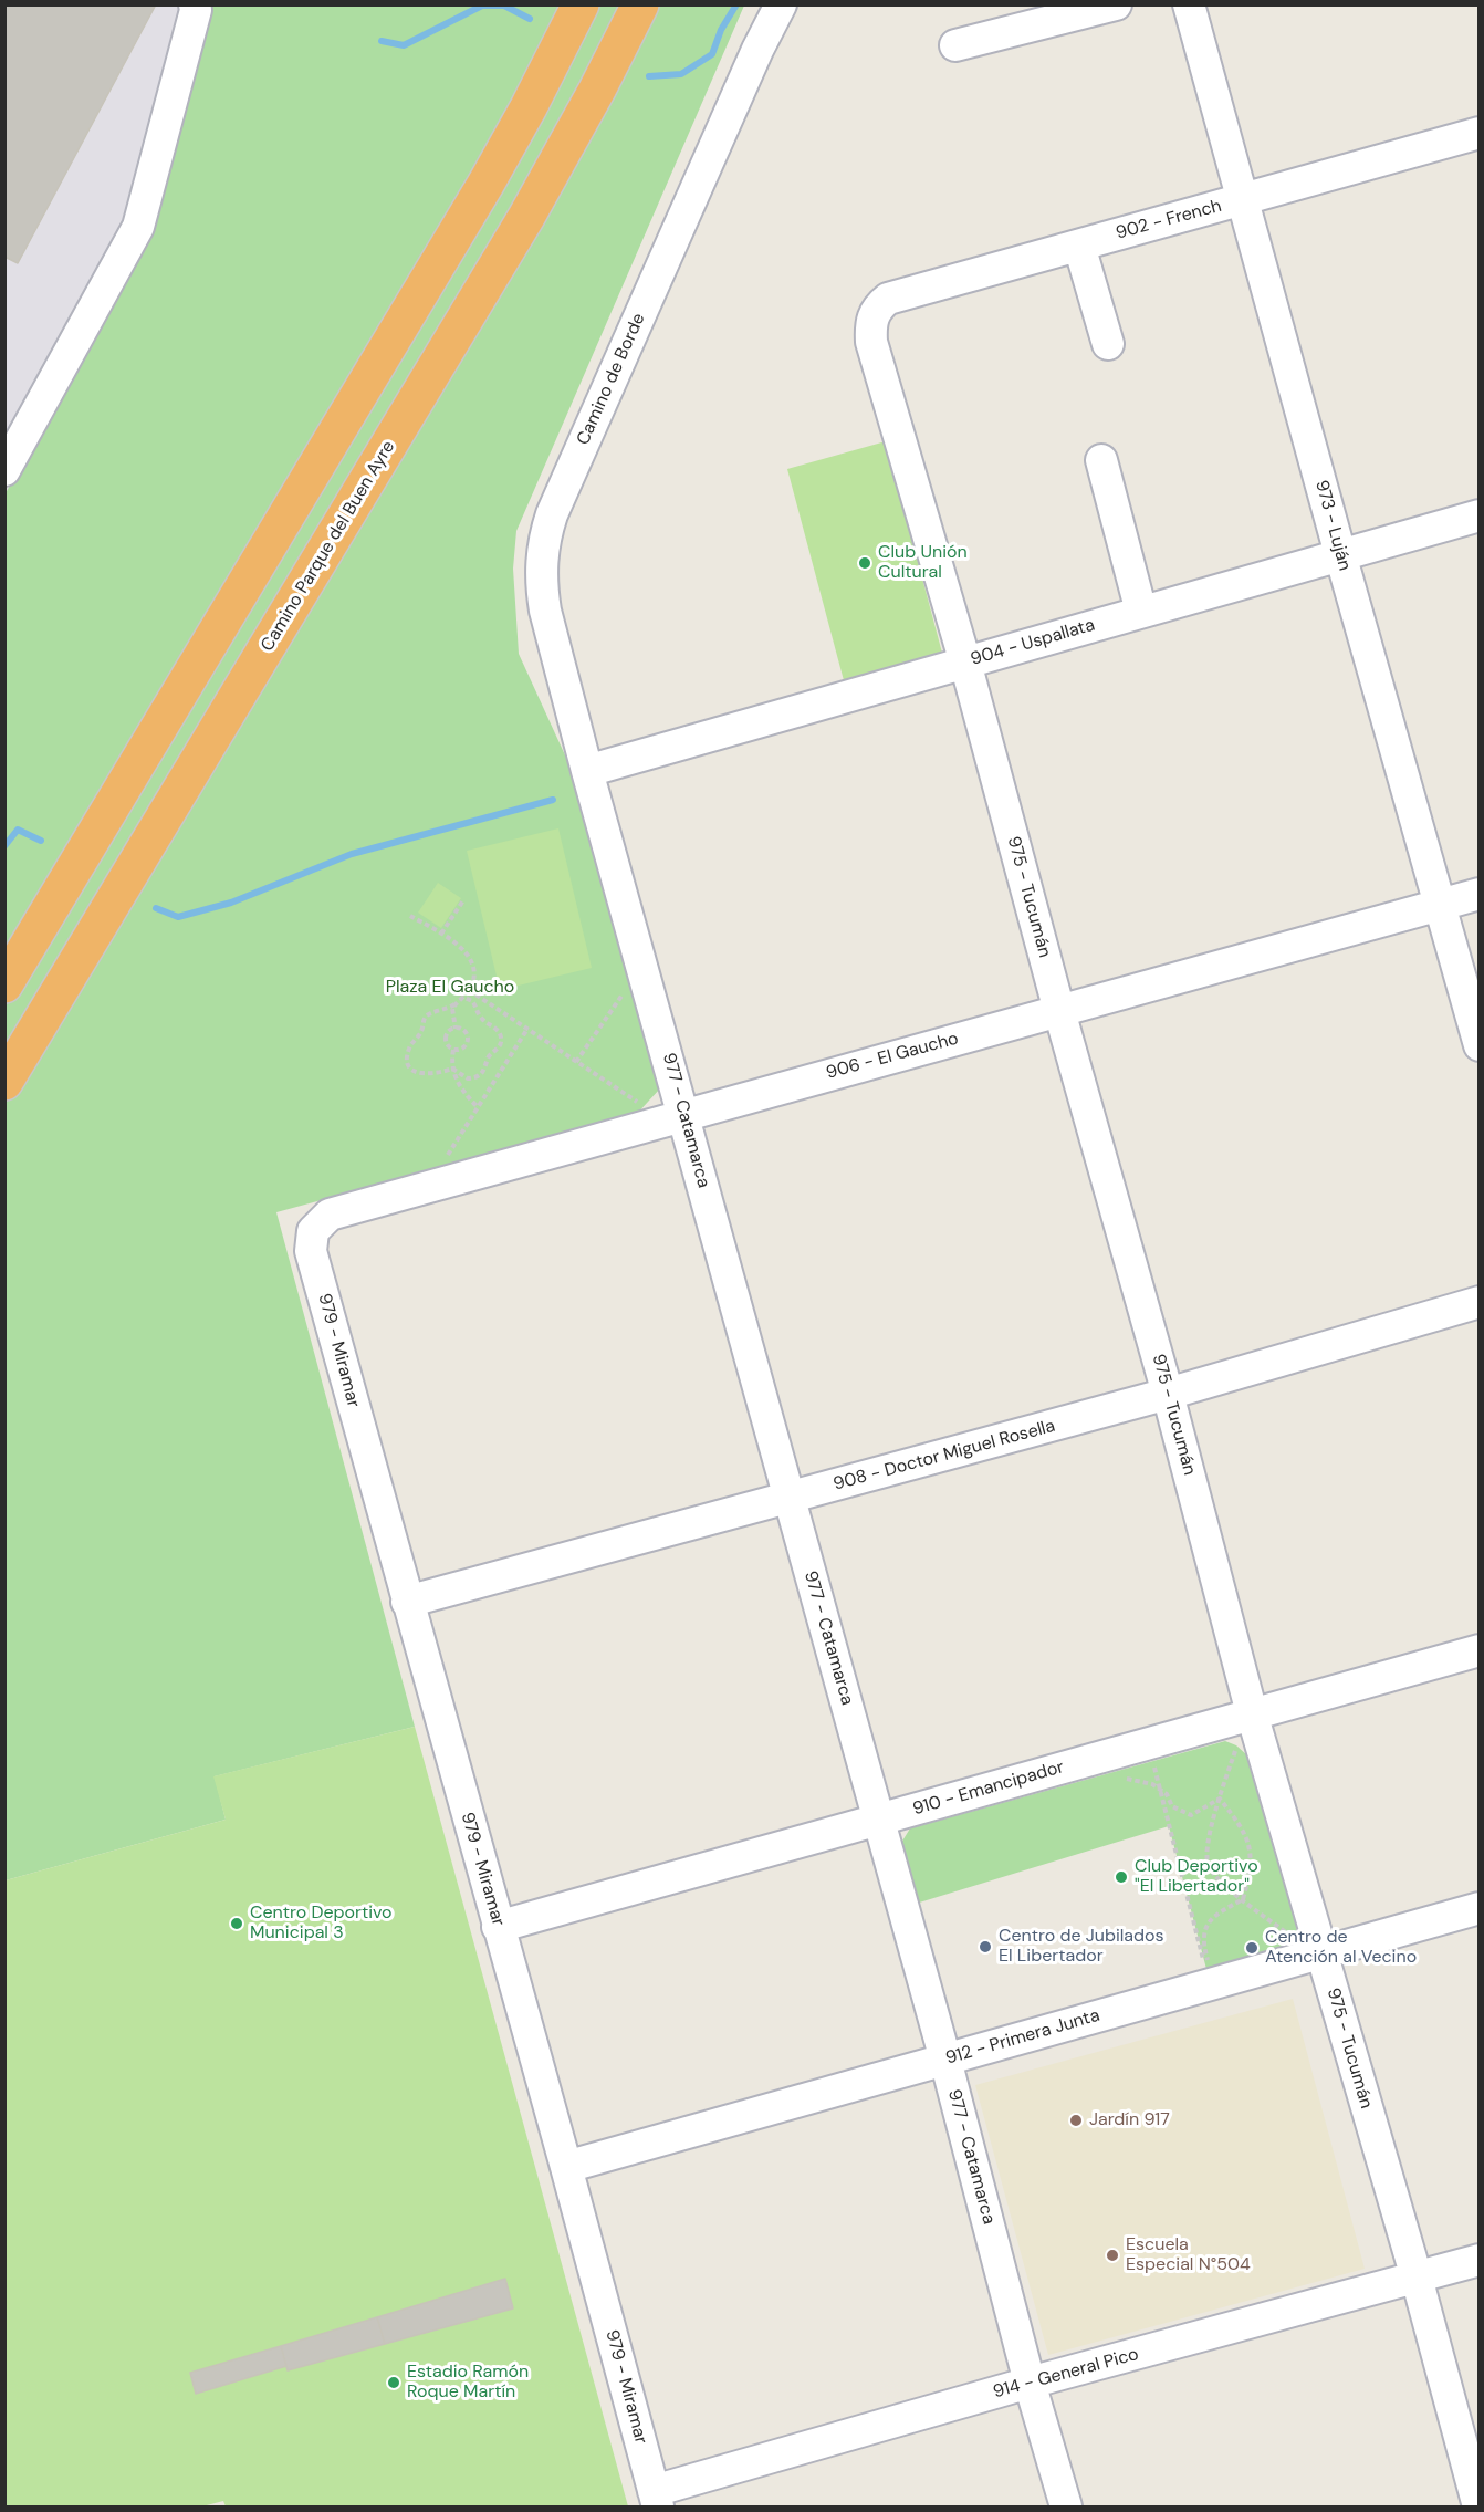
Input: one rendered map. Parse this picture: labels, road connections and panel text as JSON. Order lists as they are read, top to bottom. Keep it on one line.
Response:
{"streets":{"highway":["Camino Parque del Buen Ayre"],"street":["902 - French","Camino de Borde","973 - Luján","904 - Uspallata","975 - Tucumán","906 - El Gaucho","977 - Catamarca","979 - Miramar","908 - Doctor Miguel Rosella","910 - Emancipador","912 - Primera Junta","914 - General Pico"]},"crossings":[["902 - French","973 - Luján"],["902 - French","975 - Tucumán"],["Camino de Borde","904 - Uspallata"],["Camino de Borde","977 - Catamarca"],["973 - Luján","904 - Uspallata"],["973 - Luján","906 - El Gaucho"],["904 - Uspallata","975 - Tucumán"],["904 - Uspallata","977 - Catamarca"],["975 - Tucumán","906 - El Gaucho"],["975 - Tucumán","908 - Doctor Miguel Rosella"],["975 - Tucumán","910 - Emancipador"],["975 - Tucumán","912 - Primera Junta"],["975 - Tucumán","914 - General Pico"],["906 - El Gaucho","977 - Catamarca"],["906 - El Gaucho","979 - Miramar"],["977 - Catamarca","908 - Doctor Miguel Rosella"],["977 - Catamarca","910 - Emancipador"],["977 - Catamarca","912 - Primera Junta"],["977 - Catamarca","914 - General Pico"],["979 - Miramar","908 - Doctor Miguel Rosella"],["979 - Miramar","910 - Emancipador"],["979 - Miramar","912 - Primera Junta"],["979 - Miramar","914 - General Pico"]],"parks":["Plaza El Gaucho"],"places":["Club Unión Cultural","Club Deportivo \"El Libertador\"","Centro Deportivo Municipal 3","Centro de Jubilados El Libertador","Centro de Atención al Vecino","Jardín 917","Escuela Especial N°504","Estadio Ramón Roque Martín"]}
